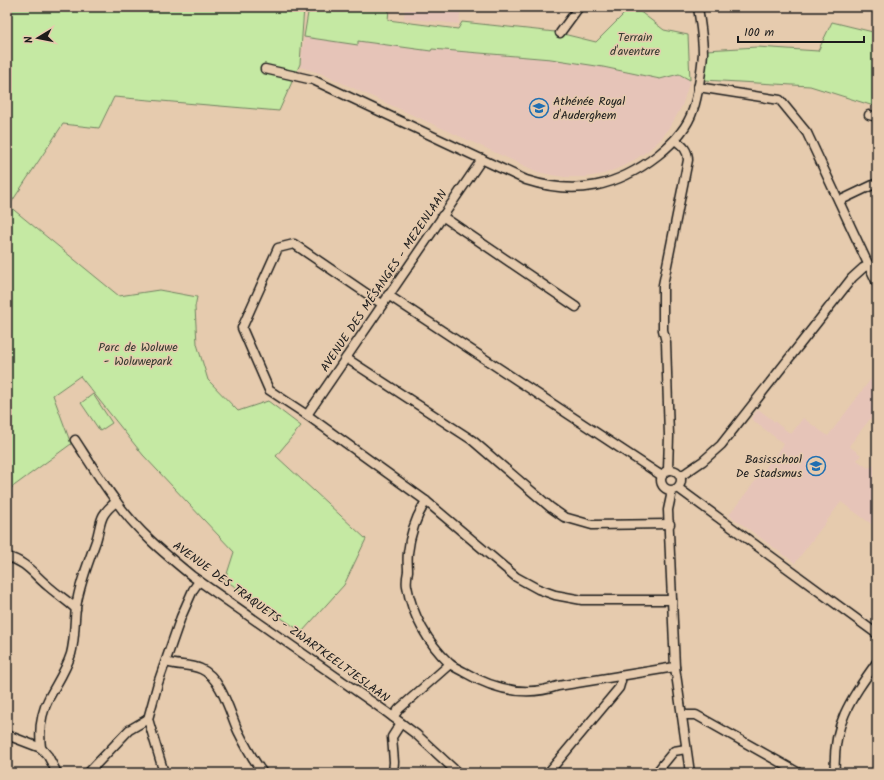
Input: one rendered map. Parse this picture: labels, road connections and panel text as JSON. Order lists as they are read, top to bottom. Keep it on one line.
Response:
{"streets":{"street":["AVENUE DES MÉSANGES - MEZENLAAN","AVENUE DES TRAQUETS - ZWARTKEELTJESLAAN"]},"parks":["Terrain d'aventure","Parc de Woluwe - Woluwepark"],"places":{"school or university":["Athénée Royal d'Auderghem","Basisschool De Stadsmus"]},"scale_bar":"100 m","north":"left"}
